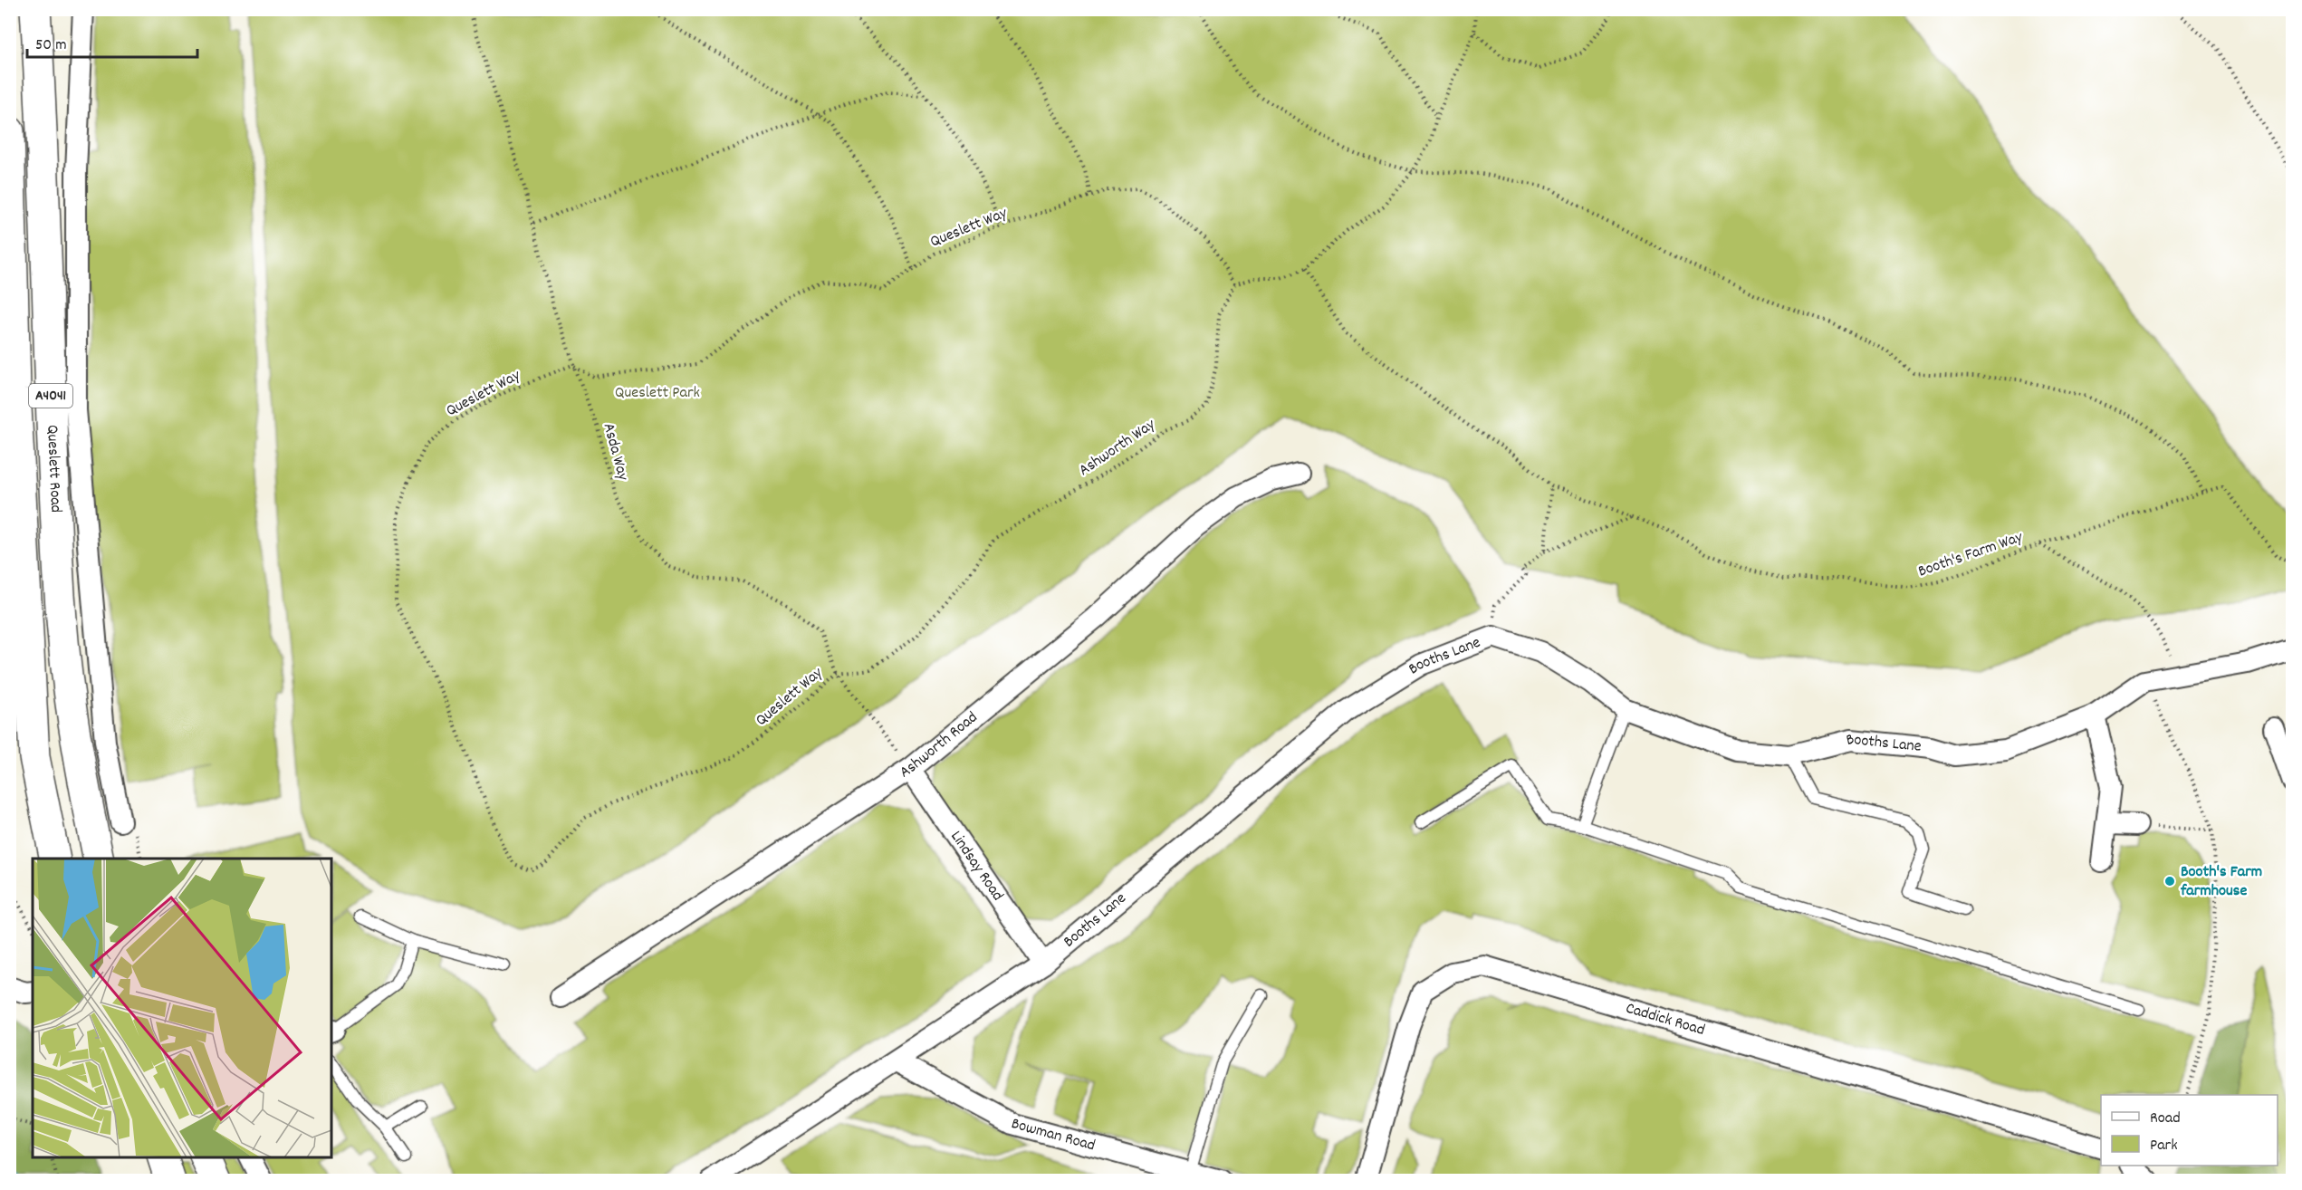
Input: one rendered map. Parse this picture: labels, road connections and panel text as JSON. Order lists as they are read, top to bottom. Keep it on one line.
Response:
{"streets":{"highway":["A4041","Queslett Road"],"street":["Booths Lane","Ashworth Road","Lindsay Road","Caddick Road","Bowman Road"],"path":["Queslett Way","Ashworth Way","Asda Way","Booth's Farm Way"]},"crossings":[["Queslett Way","Ashworth Way"],["Queslett Way","Asda Way"],["Ashworth Way","Asda Way"],["Asda Way","Ashworth Road"],["Asda Way","Lindsay Road"],["Booths Lane","Lindsay Road"],["Booths Lane","Bowman Road"],["Ashworth Road","Lindsay Road"]],"parks":["Queslett Park"],"places":["Booth's Farm farmhouse"],"legend":["Road","Park"],"scale_bar":"50 m"}
